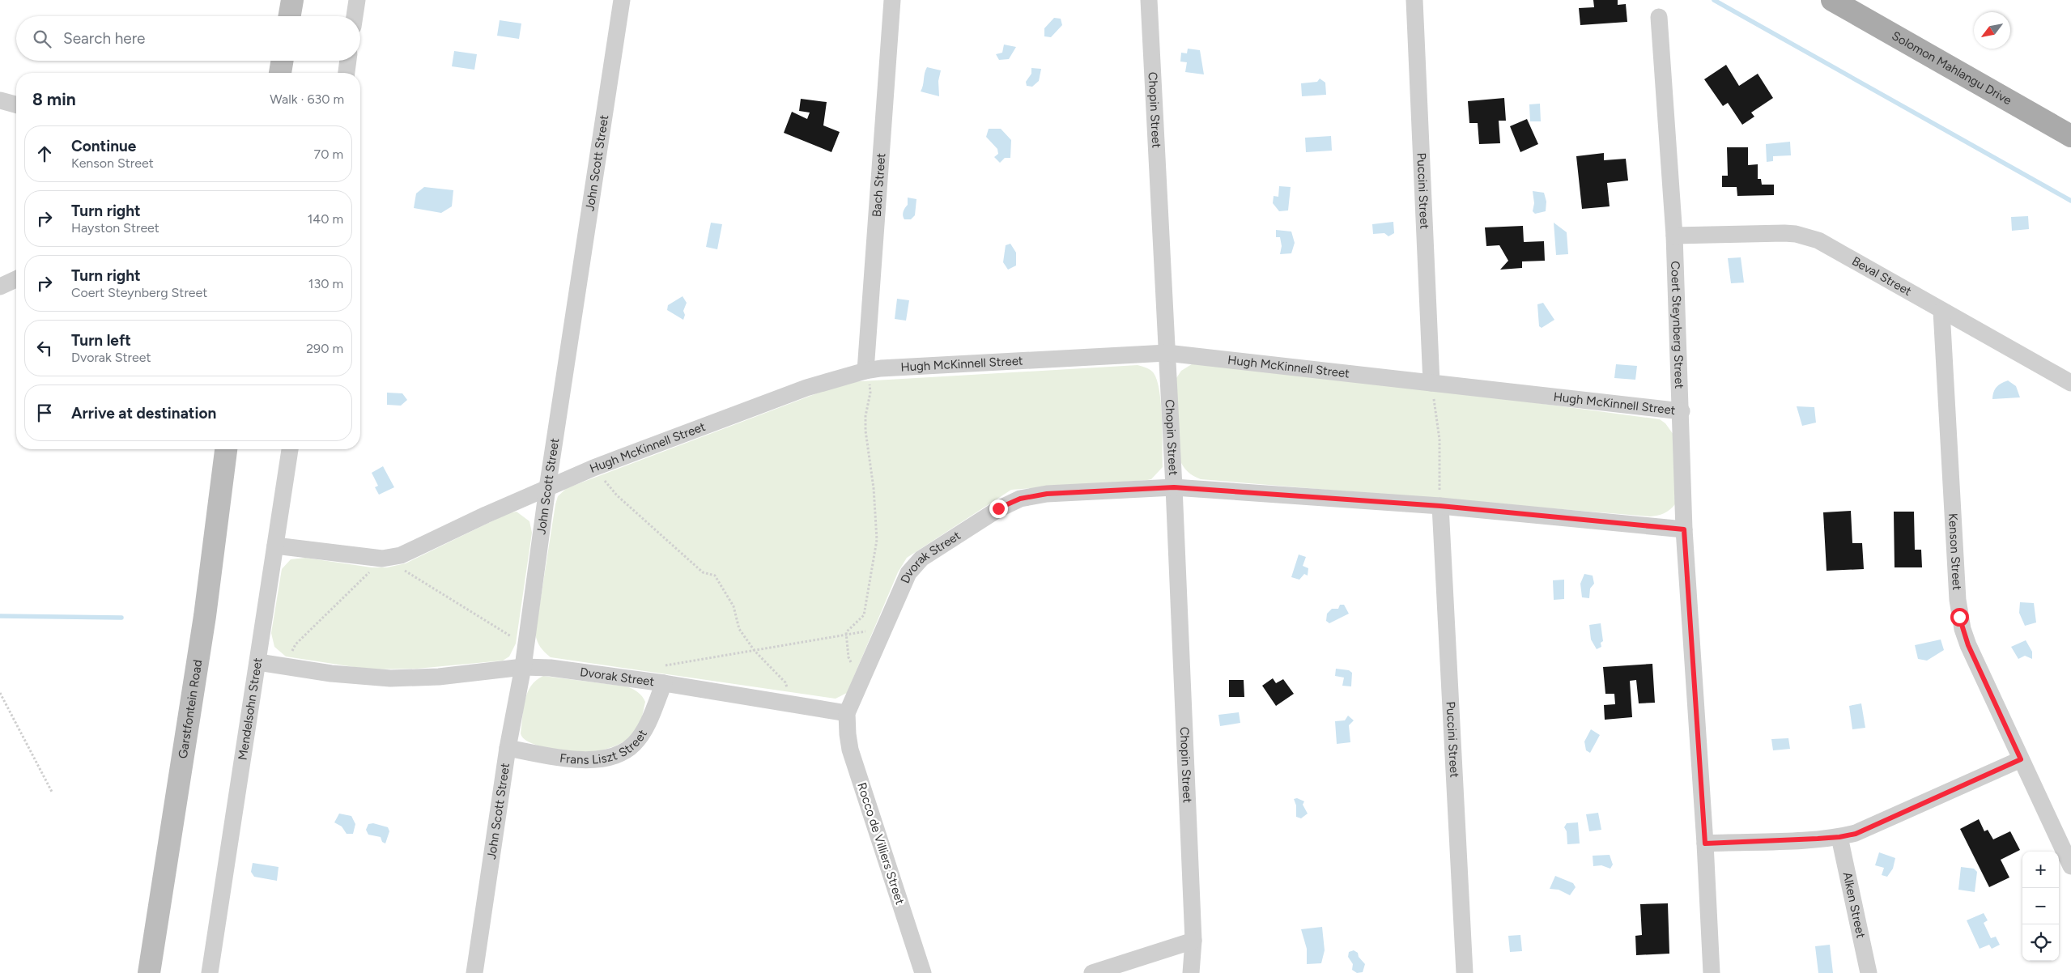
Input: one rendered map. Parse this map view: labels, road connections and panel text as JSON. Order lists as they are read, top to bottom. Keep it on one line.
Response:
{"streets":{"main road":["Solomon Mahlangu Drive","Garstfontein Road"],"street":["Chopin Street","John Scott Street","Bach Street","Puccini Street","Beval Street","Coert Steynberg Street","Hugh McKinnell Street","Kenson Street","Dvorak Street","Mendelsohn Street","Frans Liszt Street","Rocco de Villiers Street","Alken Street"]},"crossings":[["Chopin Street","Hugh McKinnell Street"],["Chopin Street","Dvorak Street"],["John Scott Street","Hugh McKinnell Street"],["John Scott Street","Dvorak Street"],["John Scott Street","Frans Liszt Street"],["Bach Street","Hugh McKinnell Street"],["Puccini Street","Hugh McKinnell Street"],["Puccini Street","Dvorak Street"],["Beval Street","Coert Steynberg Street"],["Beval Street","Kenson Street"],["Coert Steynberg Street","Hugh McKinnell Street"],["Coert Steynberg Street","Dvorak Street"],["Dvorak Street","Mendelsohn Street"],["Dvorak Street","Frans Liszt Street"],["Dvorak Street","Rocco de Villiers Street"]],"north":"bottom left","page":{"search":"Search here","heading":["8 min","Walk · 630 m"],"list":[["Continue","Kenson Street","70 m"],["Turn right","Hayston Street","140 m"],["Turn right","Coert Steynberg Street","130 m"],["Turn left","Dvorak Street","290 m"],"Arrive at destination"],"map_buttons":["+","−"]}}
